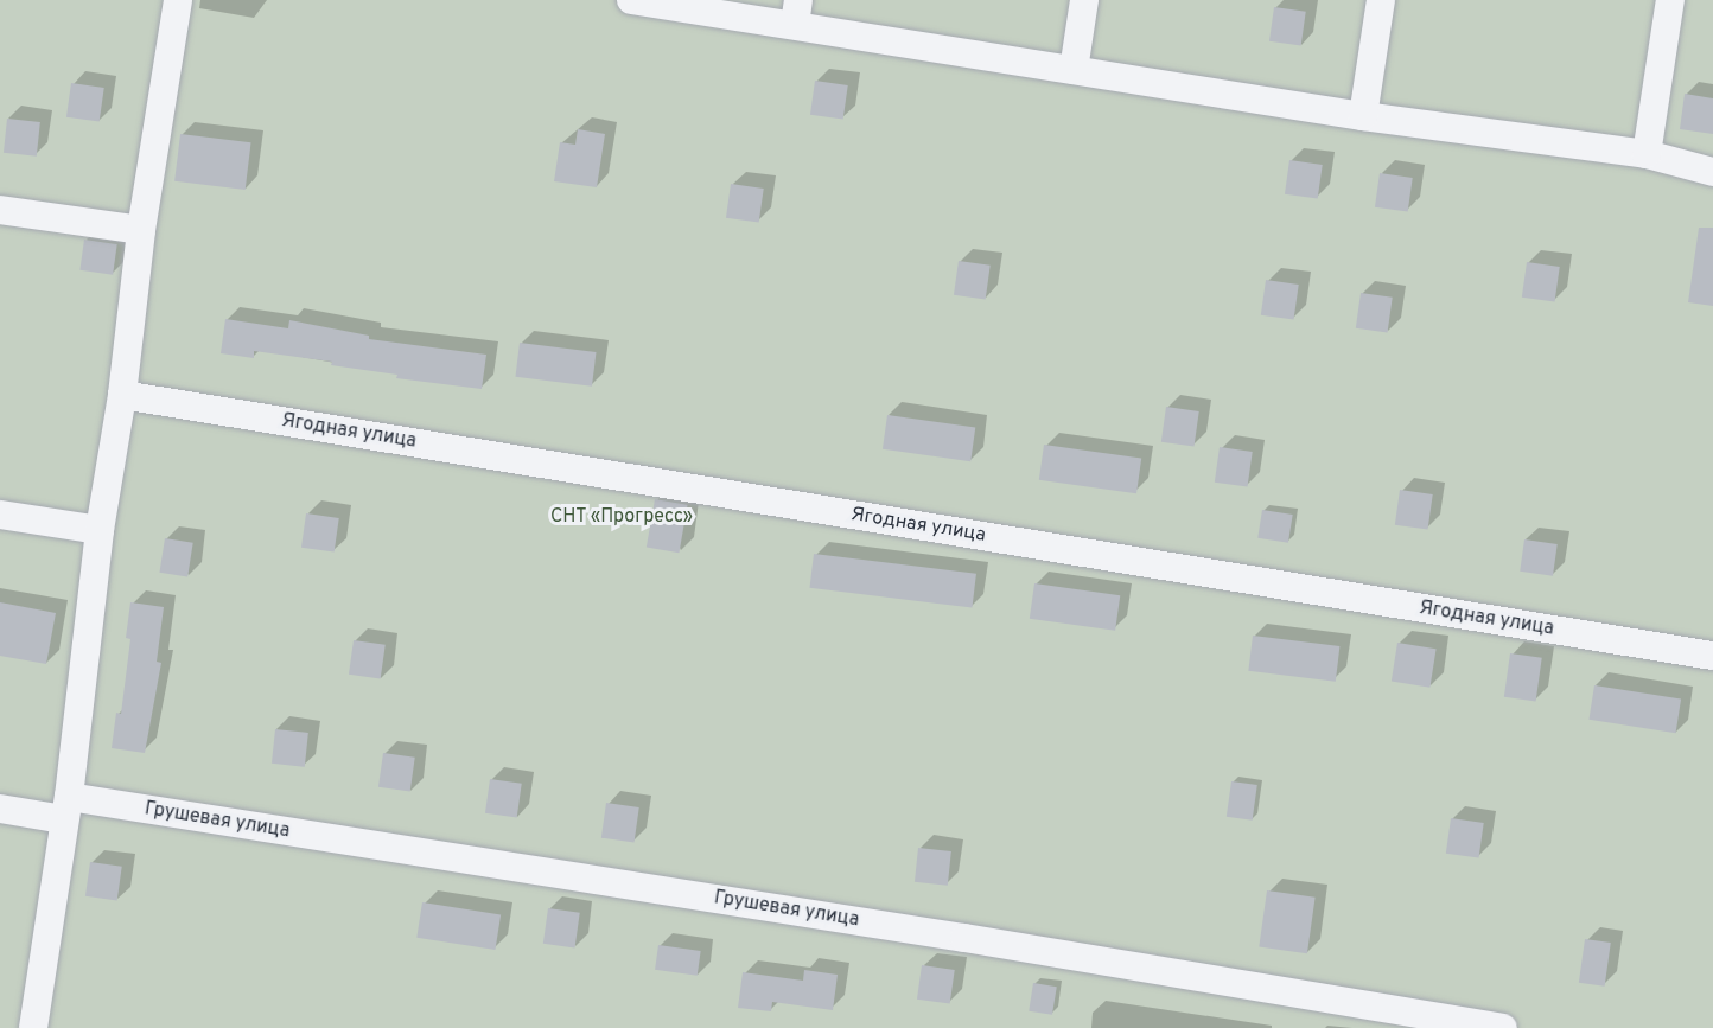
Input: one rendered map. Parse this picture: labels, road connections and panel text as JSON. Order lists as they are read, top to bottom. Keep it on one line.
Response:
{"streets":{"street":["Ягодная улица","Грушевая улица"]},"parks":["СНТ «Прогресс»"]}
